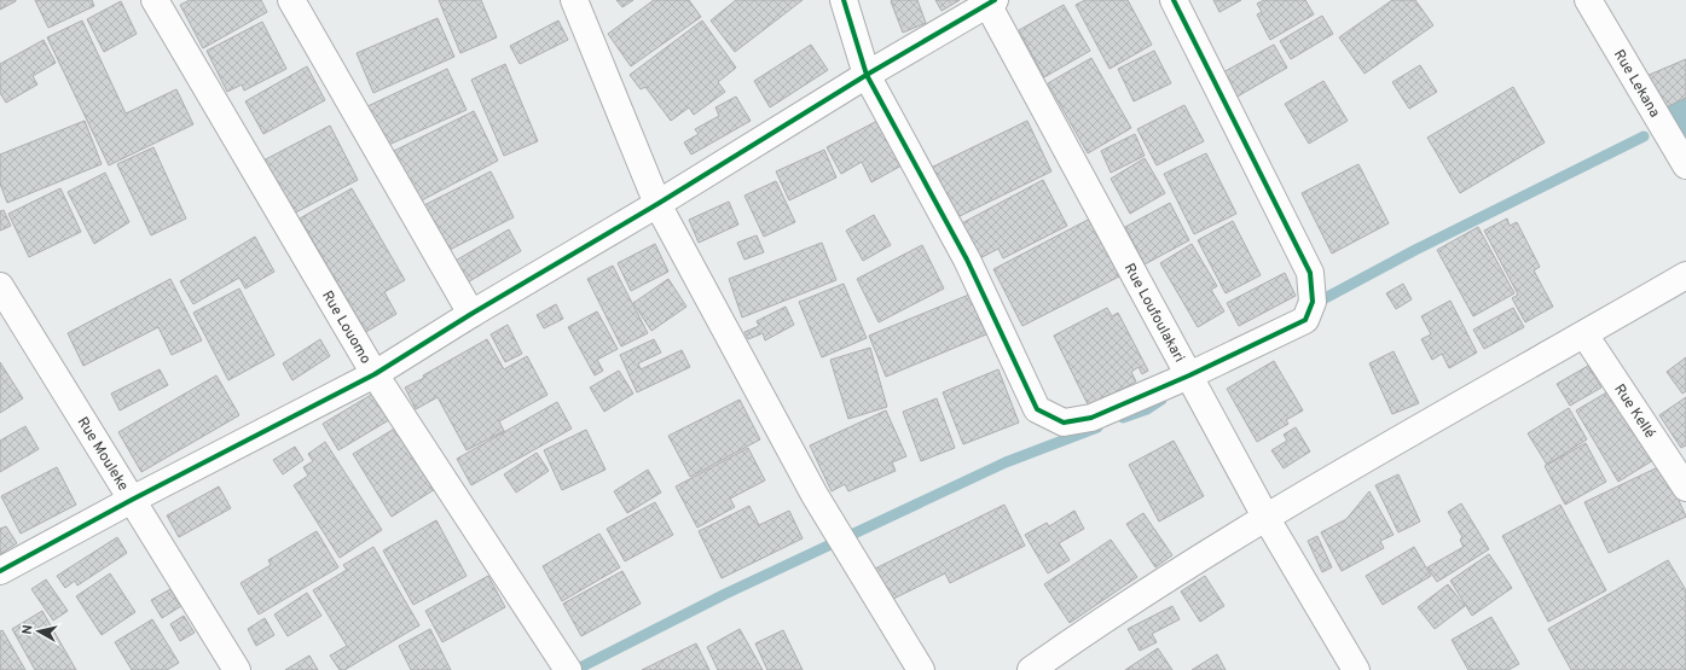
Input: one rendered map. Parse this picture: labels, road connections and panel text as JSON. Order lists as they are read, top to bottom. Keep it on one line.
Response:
{"streets":{"street":["Rue Lekana","Rue Loufoulakari","Rue Louomo","Rue Kellé","Rue Mouleke"]},"north":"left"}
